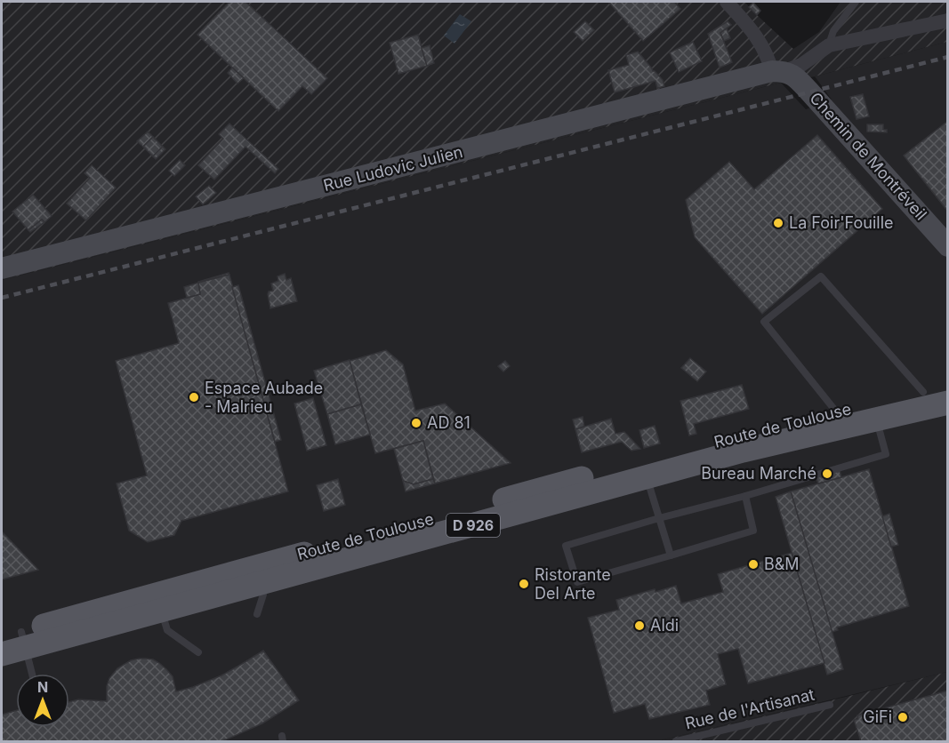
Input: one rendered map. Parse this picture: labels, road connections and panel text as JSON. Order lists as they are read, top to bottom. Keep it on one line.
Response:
{"streets":{"main road":["Chemin de Montréveil","Rue Ludovic Julien","Route de Toulouse","D 926"],"lane":["Rue de l'Artisanat"]},"crossings":[["Chemin de Montréveil","Rue Ludovic Julien"],["Route de Toulouse","D 926"]],"places":["La Foir'Fouille","Espace Aubade - Malrieu","AD 81","Bureau Marché","B&M","Ristorante Del Arte","Aldi","GiFi"],"north":"top"}
